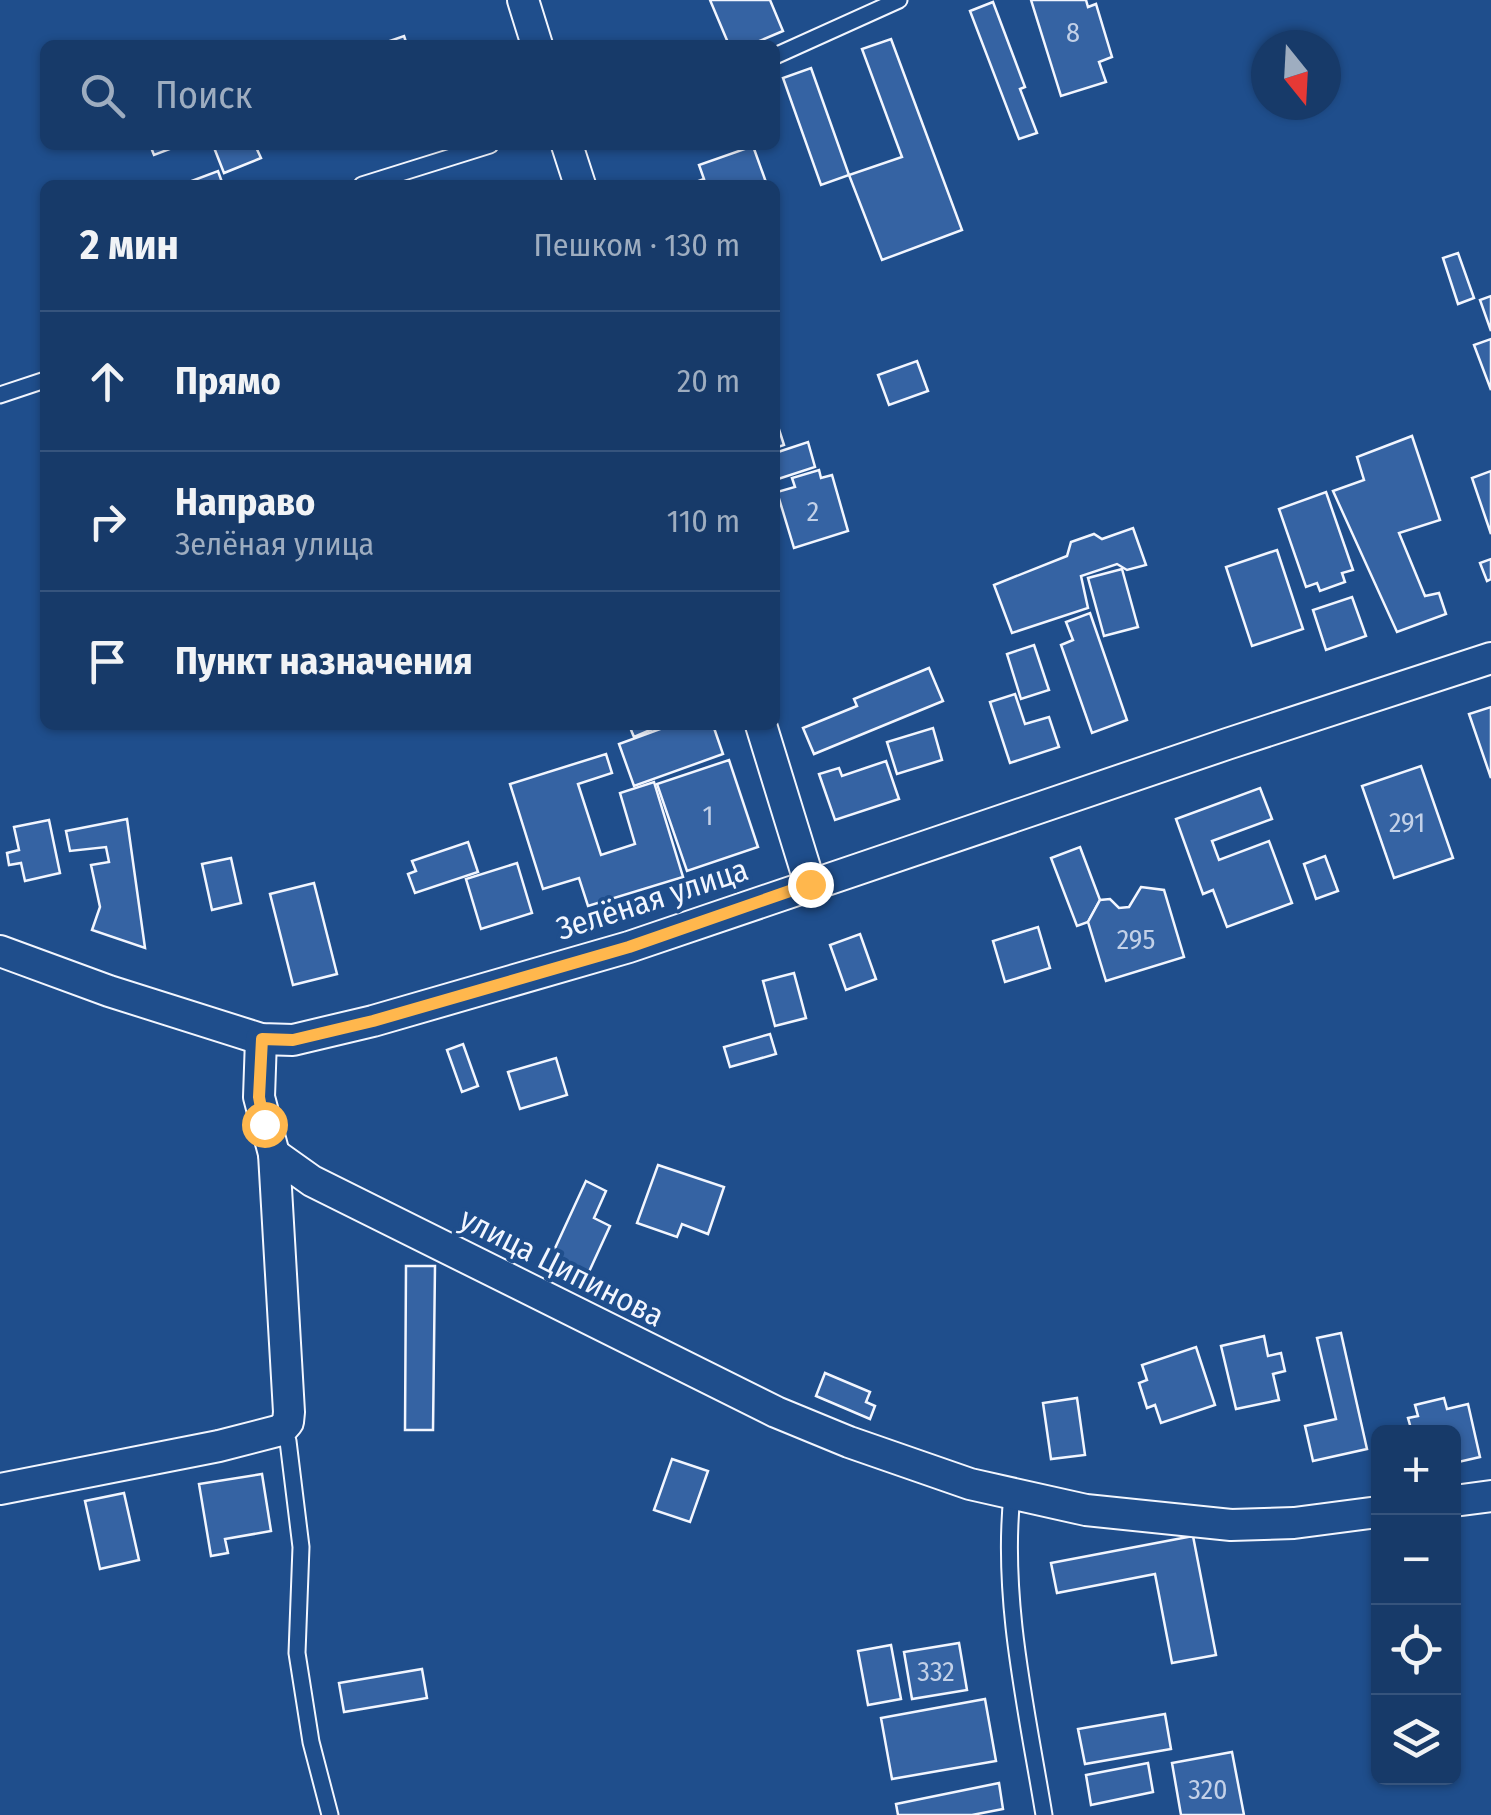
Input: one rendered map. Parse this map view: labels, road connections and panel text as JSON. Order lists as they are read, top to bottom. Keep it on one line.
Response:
{"streets":{"street":["Зелёная улица","улица Ципинова"]},"house_numbers":["8","2","1","291","295","332","320"],"north":"bottom","page":{"search":"Поиск","heading":["2 мин","Пешком · 130 m"],"list":[["Прямо","20 m"],["Направо","Зелёная улица","110 m"],"Пункт назначения"],"map_buttons":["+","−"]}}
